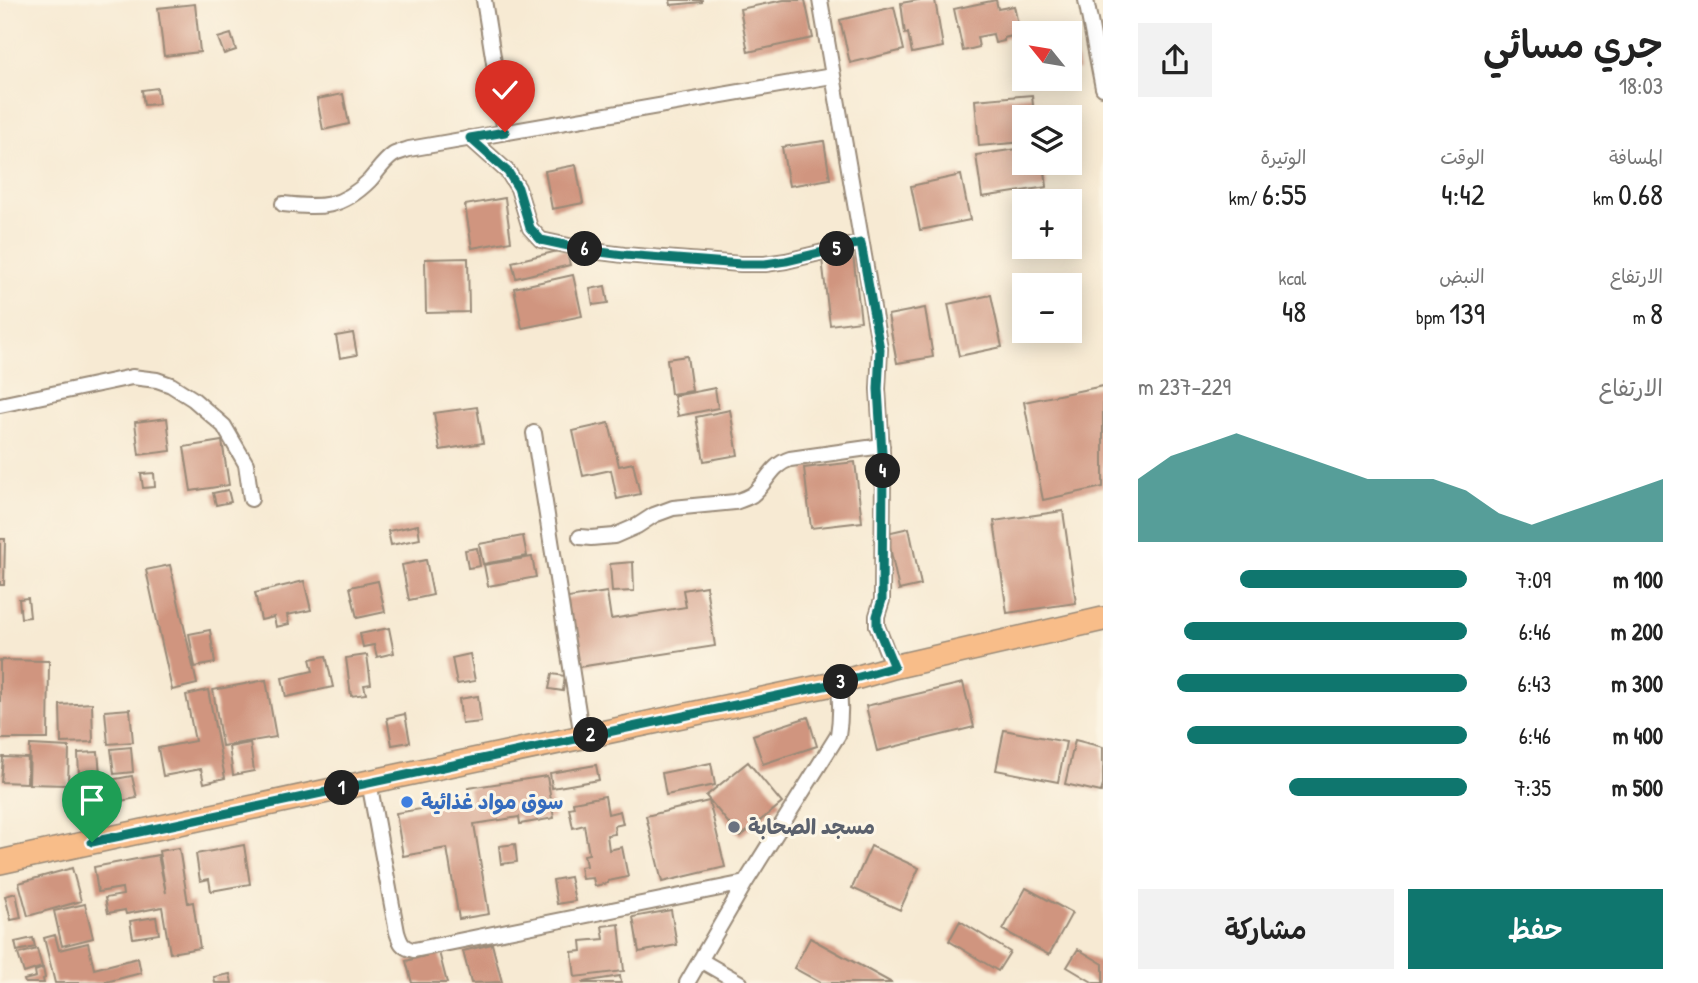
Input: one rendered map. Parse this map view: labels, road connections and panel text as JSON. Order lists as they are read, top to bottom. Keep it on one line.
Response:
{"places":["سوق مواد غذائية","مسجد الصحابة"],"north":"top left","page":{"heading":["جري مسائي","18:03"],"map_buttons":["+","−"],"stats":[["المسافة","0.68 km"],["الوقت","4:42"],["الوتيرة","6:55 /km"],["الارتفاع","8 m"],["النبض","139 bpm"],["kcal","48"]],"pins":["5","6","4","3","2","1"],"chart":["الارتفاع","229–237 m"],"list":[{"name":"100 m","note":"7:09"},{"name":"200 m","note":"6:46"},{"name":"300 m","note":"6:43"},{"name":"400 m","note":"6:46"},{"name":"500 m","note":"7:35"}],"buttons":["حفظ","مشاركة"]}}
